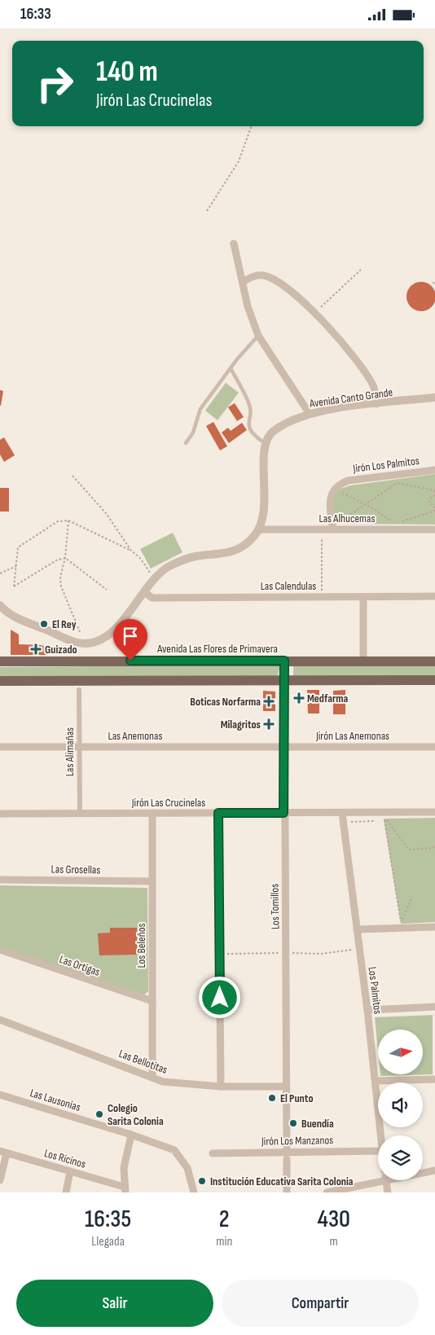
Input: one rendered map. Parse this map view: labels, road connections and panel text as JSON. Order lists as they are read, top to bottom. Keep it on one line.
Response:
{"streets":{"main road":["Avenida Las Flores de Primavera"],"street":["Avenida Canto Grande","Jirón Los Palmitos","Las Alhucemas","Las Calendulas","Las Anemonas","Jirón Las Anemonas","Las Alimañas","Jirón Las Crucinelas","Las Grosellas","Los Tomillos","Los Beleños","Las Ortigas","Los Palmitos","Las Bellotitas","Las Lausonias","Jirón Los Manzanos","Los Ricinos"]},"crossings":[["Jirón Los Palmitos","Las Alhucemas"],["Avenida Las Flores de Primavera","Los Tomillos"],["Las Anemonas","Jirón Las Anemonas"],["Las Anemonas","Las Alimañas"],["Jirón Las Anemonas","Los Tomillos"],["Las Alimañas","Jirón Las Crucinelas"],["Jirón Las Crucinelas","Los Tomillos"],["Jirón Las Crucinelas","Los Beleños"],["Jirón Las Crucinelas","Los Palmitos"],["Las Grosellas","Los Beleños"],["Los Tomillos","Las Bellotitas"],["Los Tomillos","Jirón Los Manzanos"],["Los Beleños","Las Ortigas"],["Los Beleños","Las Bellotitas"]],"places":{"other":["El Rey","El Punto","Colegio Sarita Colonia","Buendía","Institución Educativa Sarita Colonia"],"health":["Guizado","Medfarma","Boticas Norfarma","Milagritos"]},"north":"right","page":{"status":"16:33","turn":["140 m","Jirón Las Crucinelas"],"eta":["16:35","Llegada","2","min","430","m"],"buttons":["Salir","Compartir"]}}
